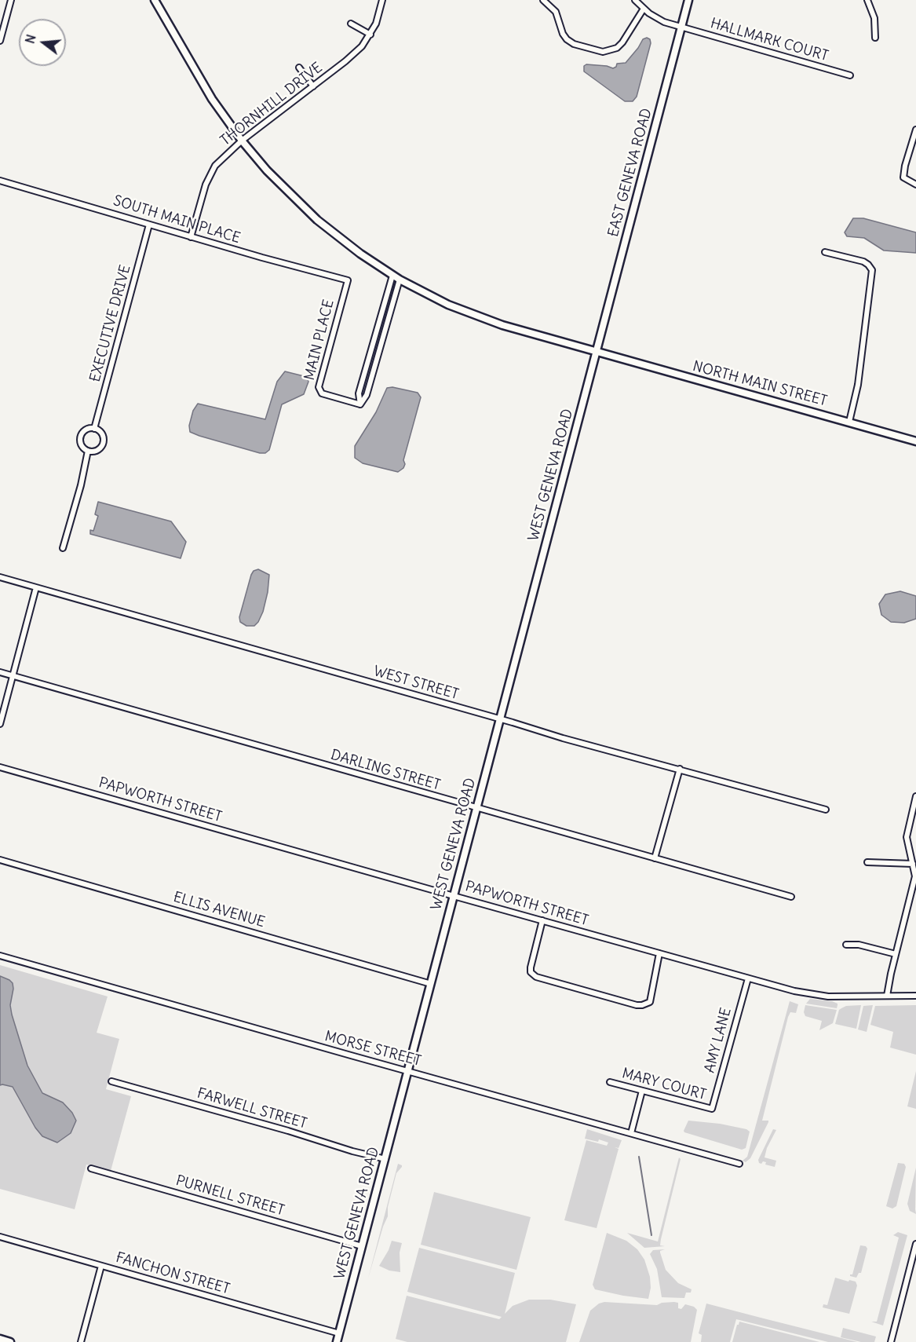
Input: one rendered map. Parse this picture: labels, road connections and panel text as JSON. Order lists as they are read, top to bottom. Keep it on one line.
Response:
{"streets":{"main road":["EAST GENEVA ROAD","NORTH MAIN STREET","WEST GENEVA ROAD"],"street":["HALLMARK COURT","THORNHILL DRIVE","SOUTH MAIN PLACE","EXECUTIVE DRIVE","MAIN PLACE","WEST STREET","DARLING STREET","PAPWORTH STREET","ELLIS AVENUE","AMY LANE","MORSE STREET","MARY COURT","FARWELL STREET","PURNELL STREET","FANCHON STREET"]},"crossings":[["HALLMARK COURT","EAST GENEVA ROAD"],["THORNHILL DRIVE","SOUTH MAIN PLACE"],["THORNHILL DRIVE","NORTH MAIN STREET"],["EAST GENEVA ROAD","NORTH MAIN STREET"],["EAST GENEVA ROAD","WEST GENEVA ROAD"],["SOUTH MAIN PLACE","EXECUTIVE DRIVE"],["SOUTH MAIN PLACE","MAIN PLACE"],["NORTH MAIN STREET","WEST GENEVA ROAD"],["WEST GENEVA ROAD","WEST STREET"],["WEST GENEVA ROAD","DARLING STREET"],["WEST GENEVA ROAD","PAPWORTH STREET"],["WEST GENEVA ROAD","ELLIS AVENUE"],["WEST GENEVA ROAD","MORSE STREET"],["WEST GENEVA ROAD","FARWELL STREET"],["WEST GENEVA ROAD","PURNELL STREET"],["WEST GENEVA ROAD","FANCHON STREET"],["PAPWORTH STREET","AMY LANE"],["AMY LANE","MARY COURT"]],"north":"left"}
